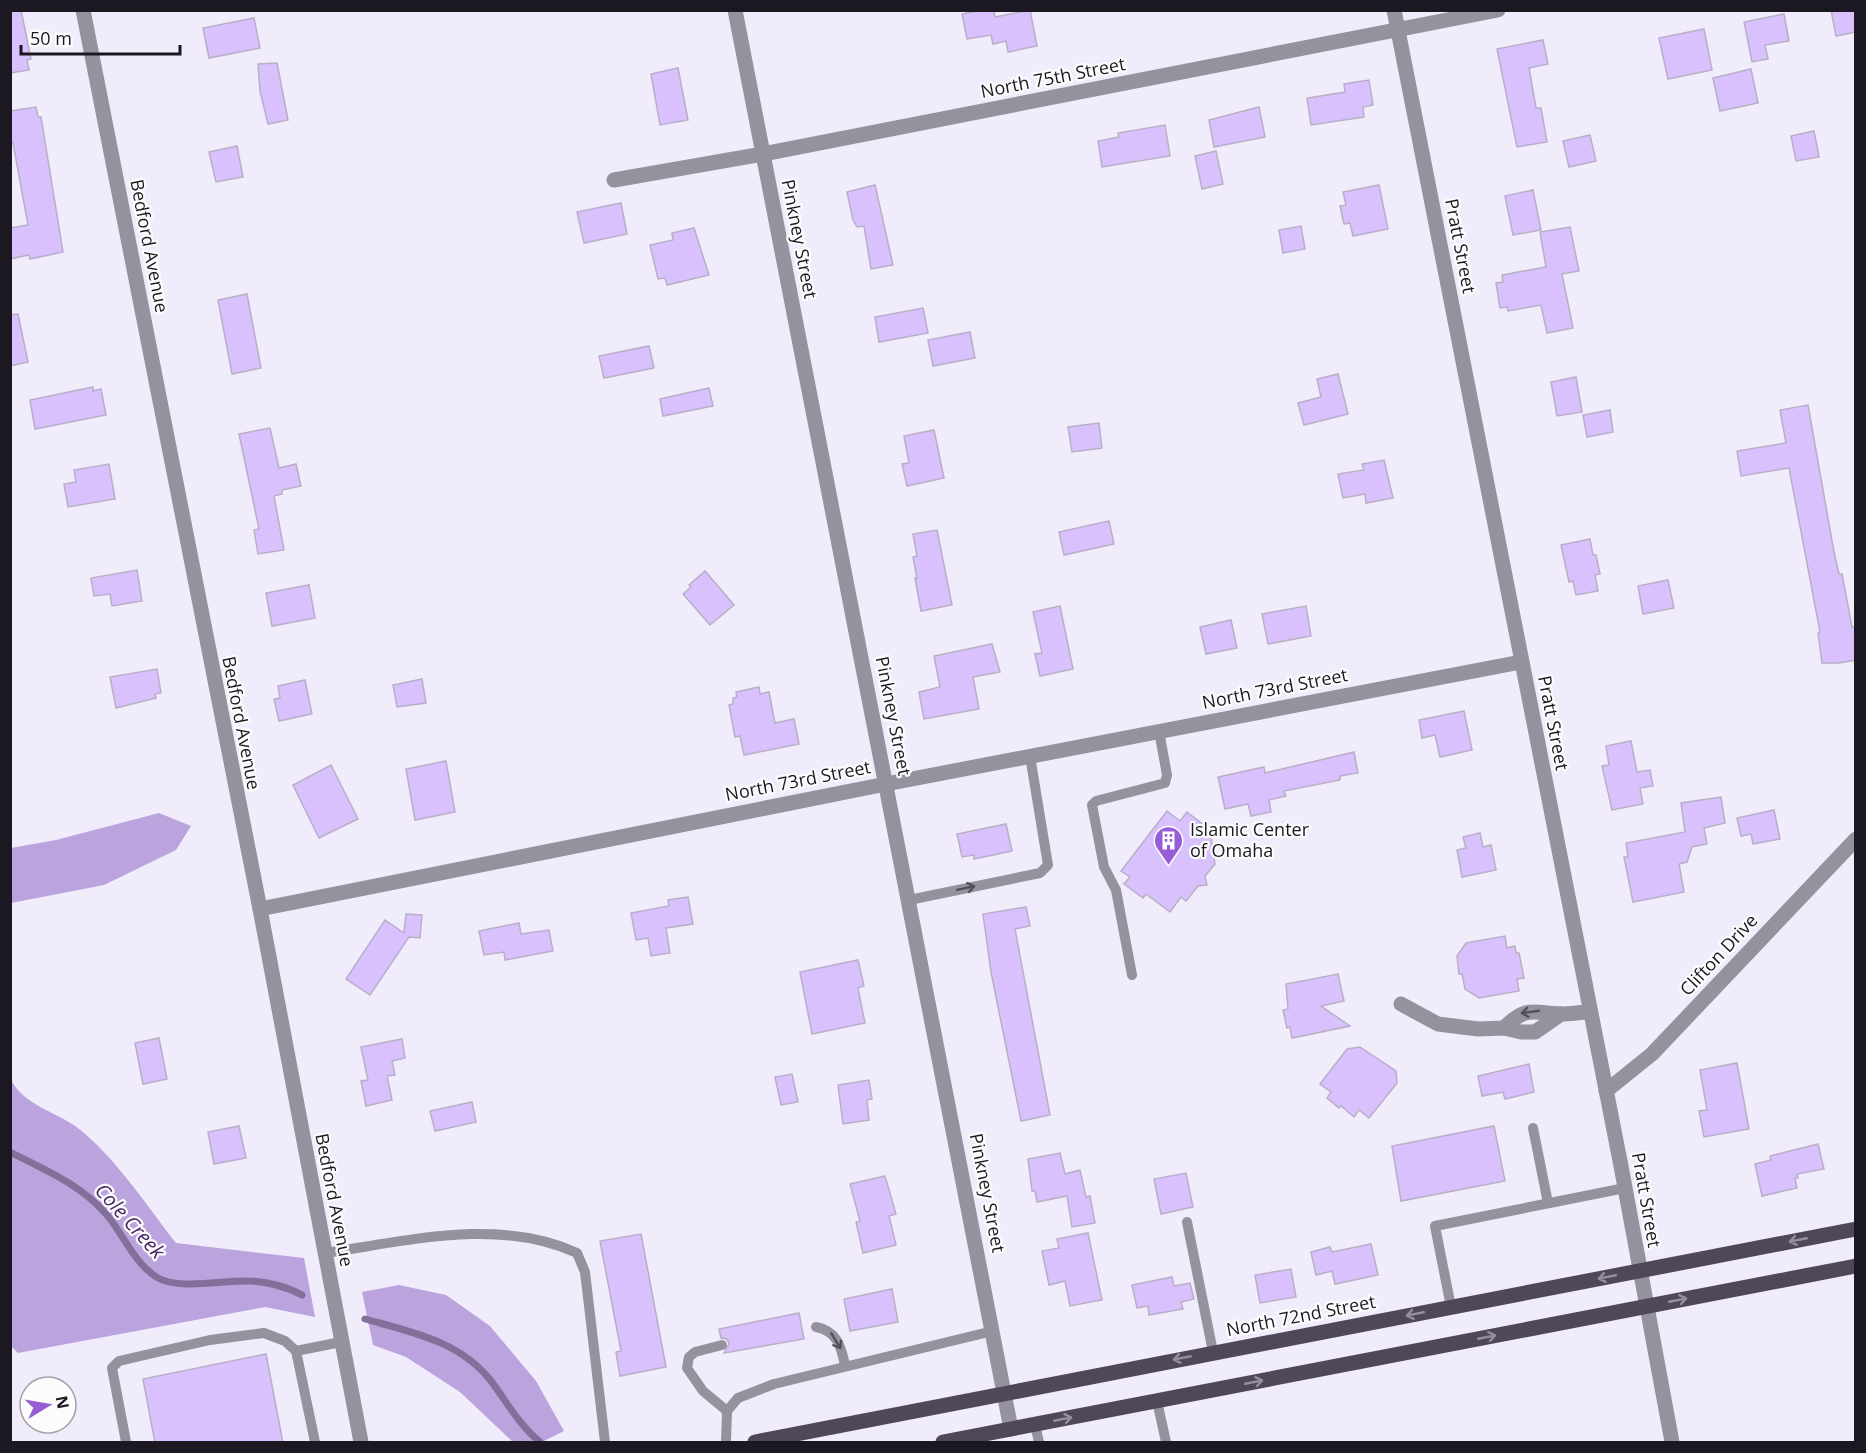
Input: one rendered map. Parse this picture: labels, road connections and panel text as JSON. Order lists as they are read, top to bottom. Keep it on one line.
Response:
{"streets":{"main road":["North 72nd Street"],"street":["North 75th Street","Pinkney Street","Bedford Avenue","Pratt Street","North 73rd Street","Clifton Drive"]},"crossings":[["North 75th Street","Pinkney Street"],["North 75th Street","Pratt Street"],["Pinkney Street","North 73rd Street"],["Pinkney Street","North 72nd Street"],["Bedford Avenue","North 73rd Street"],["Pratt Street","North 73rd Street"],["Pratt Street","Clifton Drive"],["Pratt Street","North 72nd Street"]],"water":["Cole Creek"],"places":{"building":["Islamic Center of Omaha"]},"scale_bar":"50 m","north":"right"}
